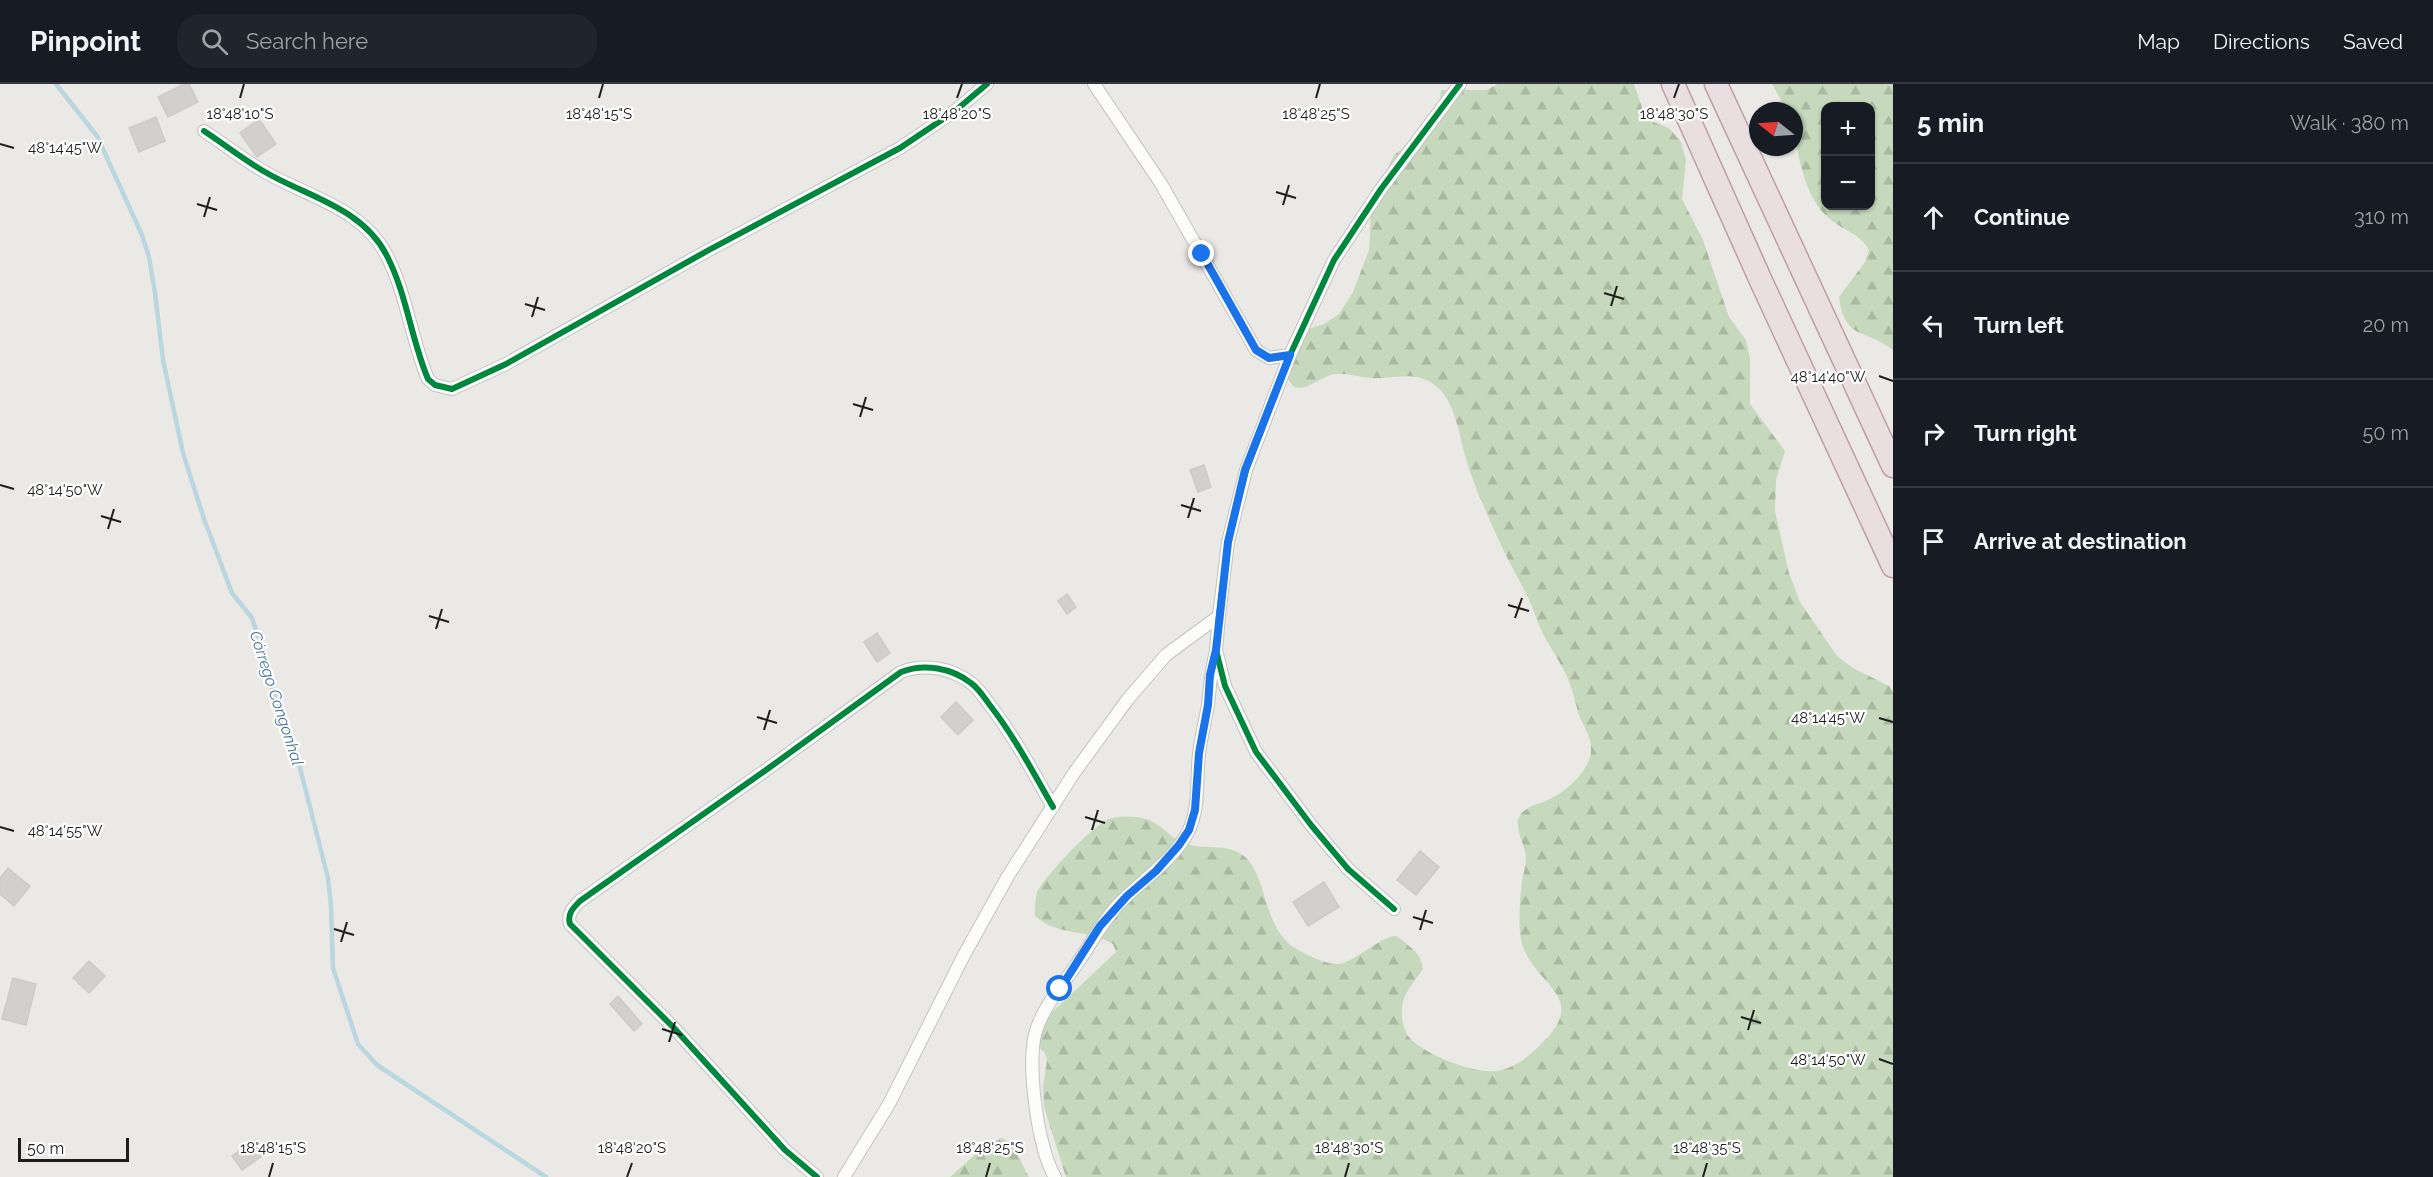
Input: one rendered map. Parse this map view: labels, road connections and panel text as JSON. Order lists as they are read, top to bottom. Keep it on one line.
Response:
{"water":["Córrego Congonhal"],"scale_bar":"50 m","north":"left","page":{"header":"Pinpoint","search":"Search here","nav":["Map","Directions","Saved"],"heading":["5 min","Walk · 380 m"],"map_buttons":["+","−"],"list":[["Continue","310 m"],["Turn left","20 m"],["Turn right","50 m"],"Arrive at destination"],"scale":"50 m"},"coordinates":["18°48'10\"S","18°48'15\"S","18°48'20\"S","18°48'25\"S","18°48'30\"S","48°14'45\"W","48°14'40\"W","48°14'50\"W","48°14'55\"W","18°48'35\"S"]}
